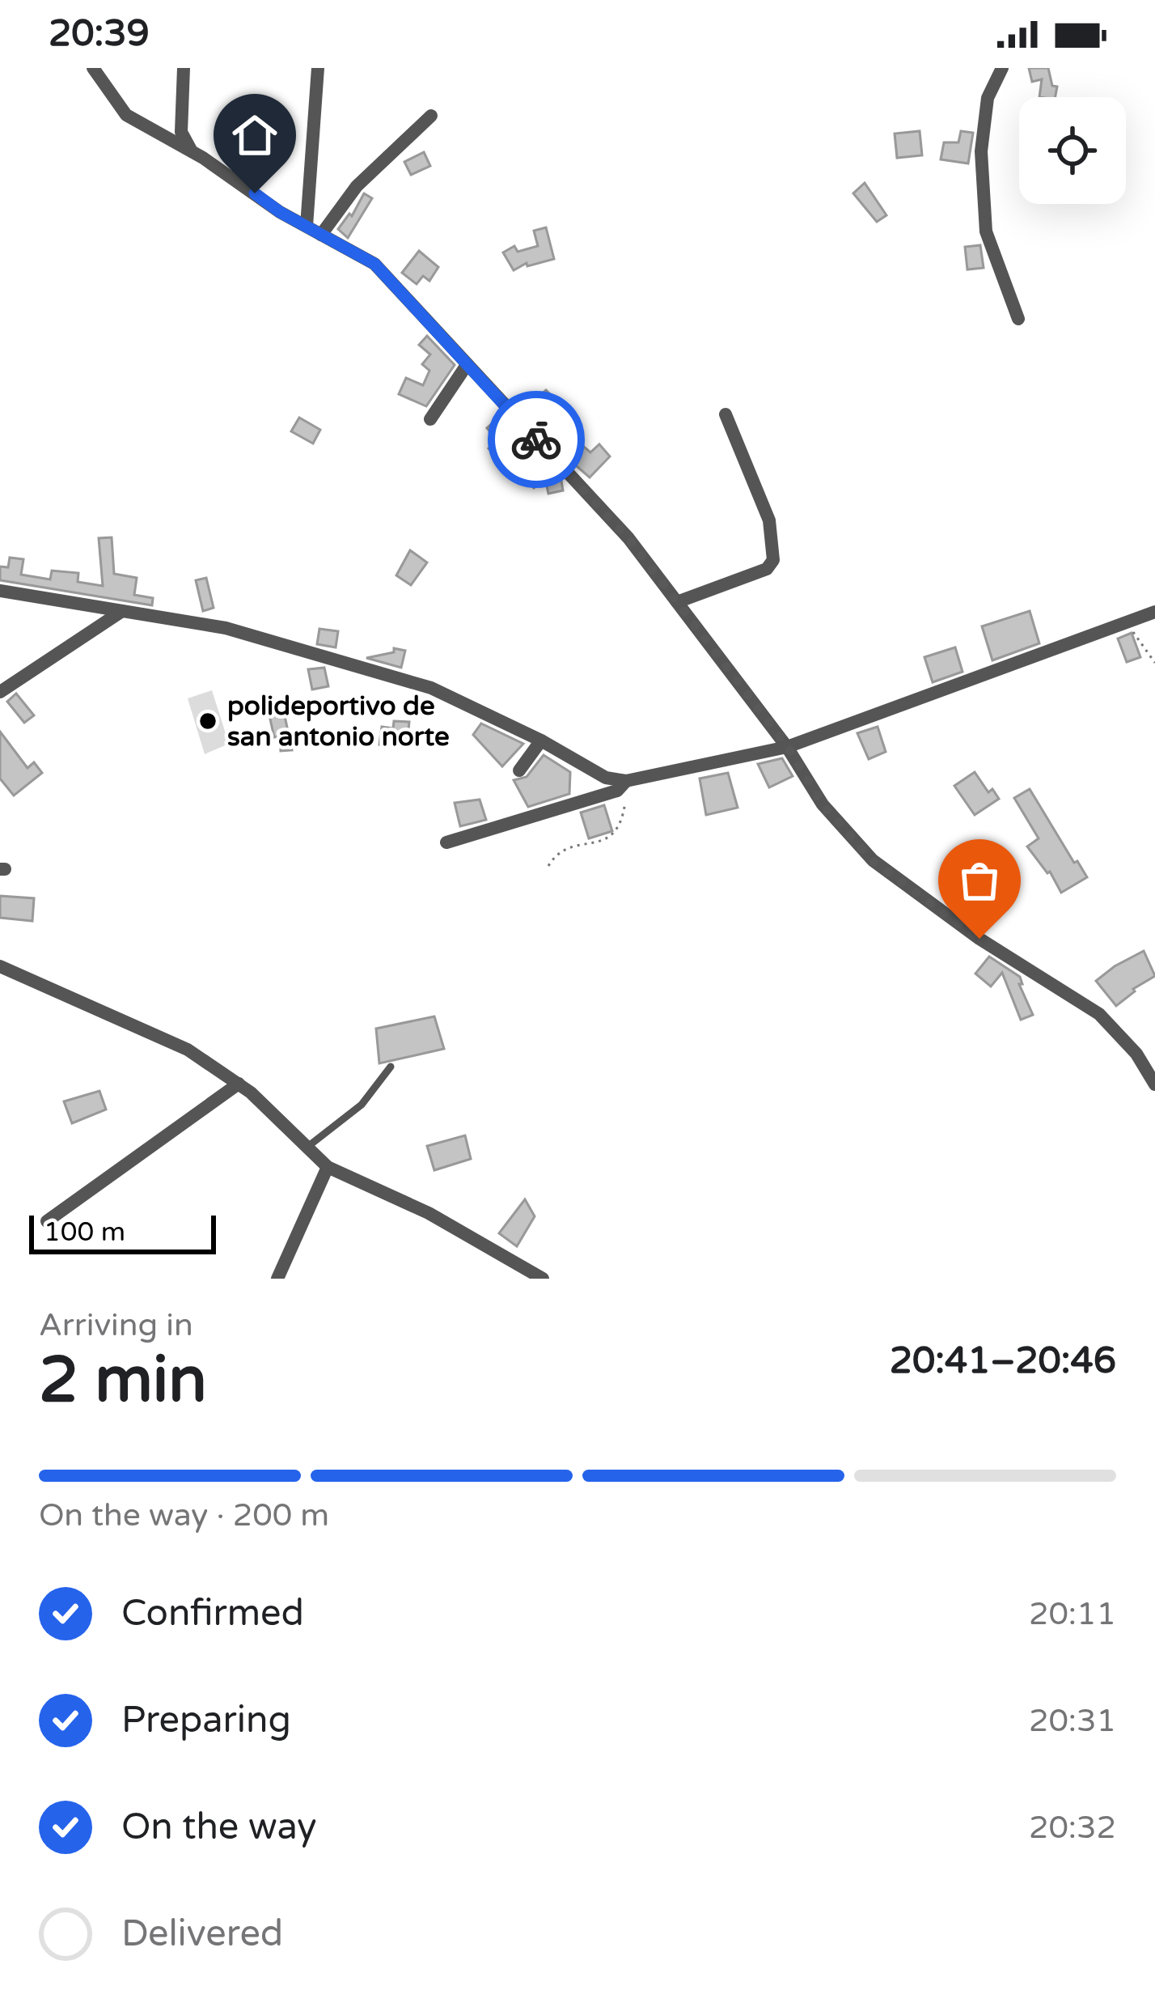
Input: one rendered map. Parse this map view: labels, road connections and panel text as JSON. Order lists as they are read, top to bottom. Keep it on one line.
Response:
{"places":["polideportivo de san antonio norte"],"scale_bar":"100 m","page":{"status":"20:39","scale":"100 m","heading":["2 min","Arriving in","20:41–20:46"],"bar":"On the way · 200 m","list":[["Confirmed","20:11"],["Preparing","20:31"],["On the way","20:32"],"Delivered"]}}
